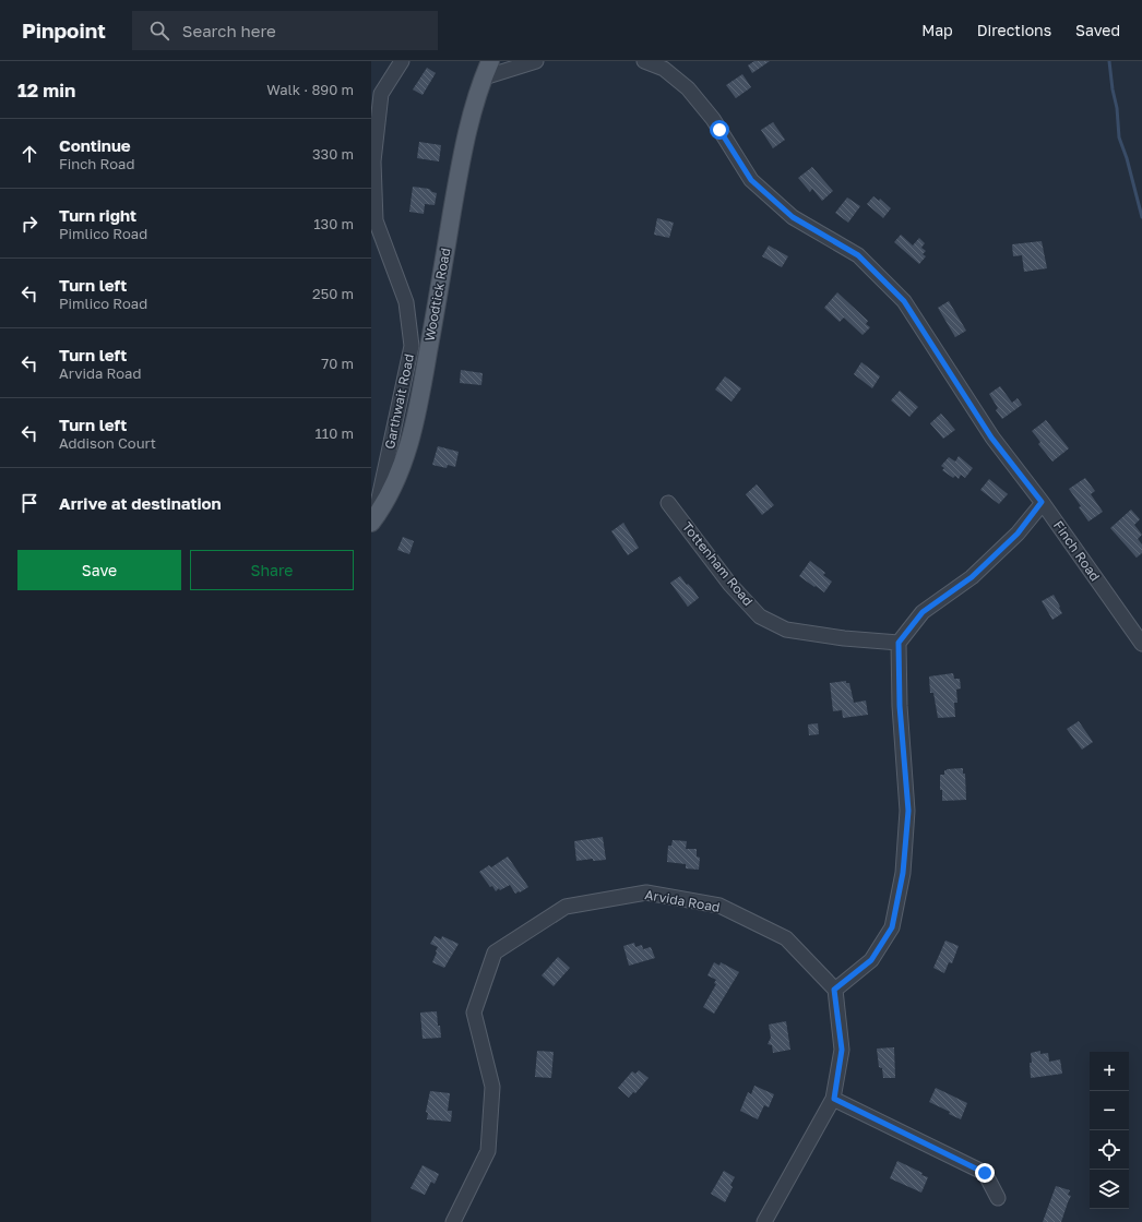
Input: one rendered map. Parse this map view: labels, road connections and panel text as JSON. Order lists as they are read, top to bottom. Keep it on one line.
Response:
{"streets":{"main road":["Woodtick Road"],"street":["Garthwait Road","Finch Road","Tottenham Road","Arvida Road"]},"crossings":[["Woodtick Road","Garthwait Road"]],"page":{"header":"Pinpoint","search":"Search here","nav":["Map","Directions","Saved"],"heading":["12 min","Walk · 890 m"],"list":[["Continue","Finch Road","330 m"],["Turn right","Pimlico Road","130 m"],["Turn left","Pimlico Road","250 m"],["Turn left","Arvida Road","70 m"],["Turn left","Addison Court","110 m"],"Arrive at destination"],"buttons":["Save","Share"],"map_buttons":["+","−"]}}
